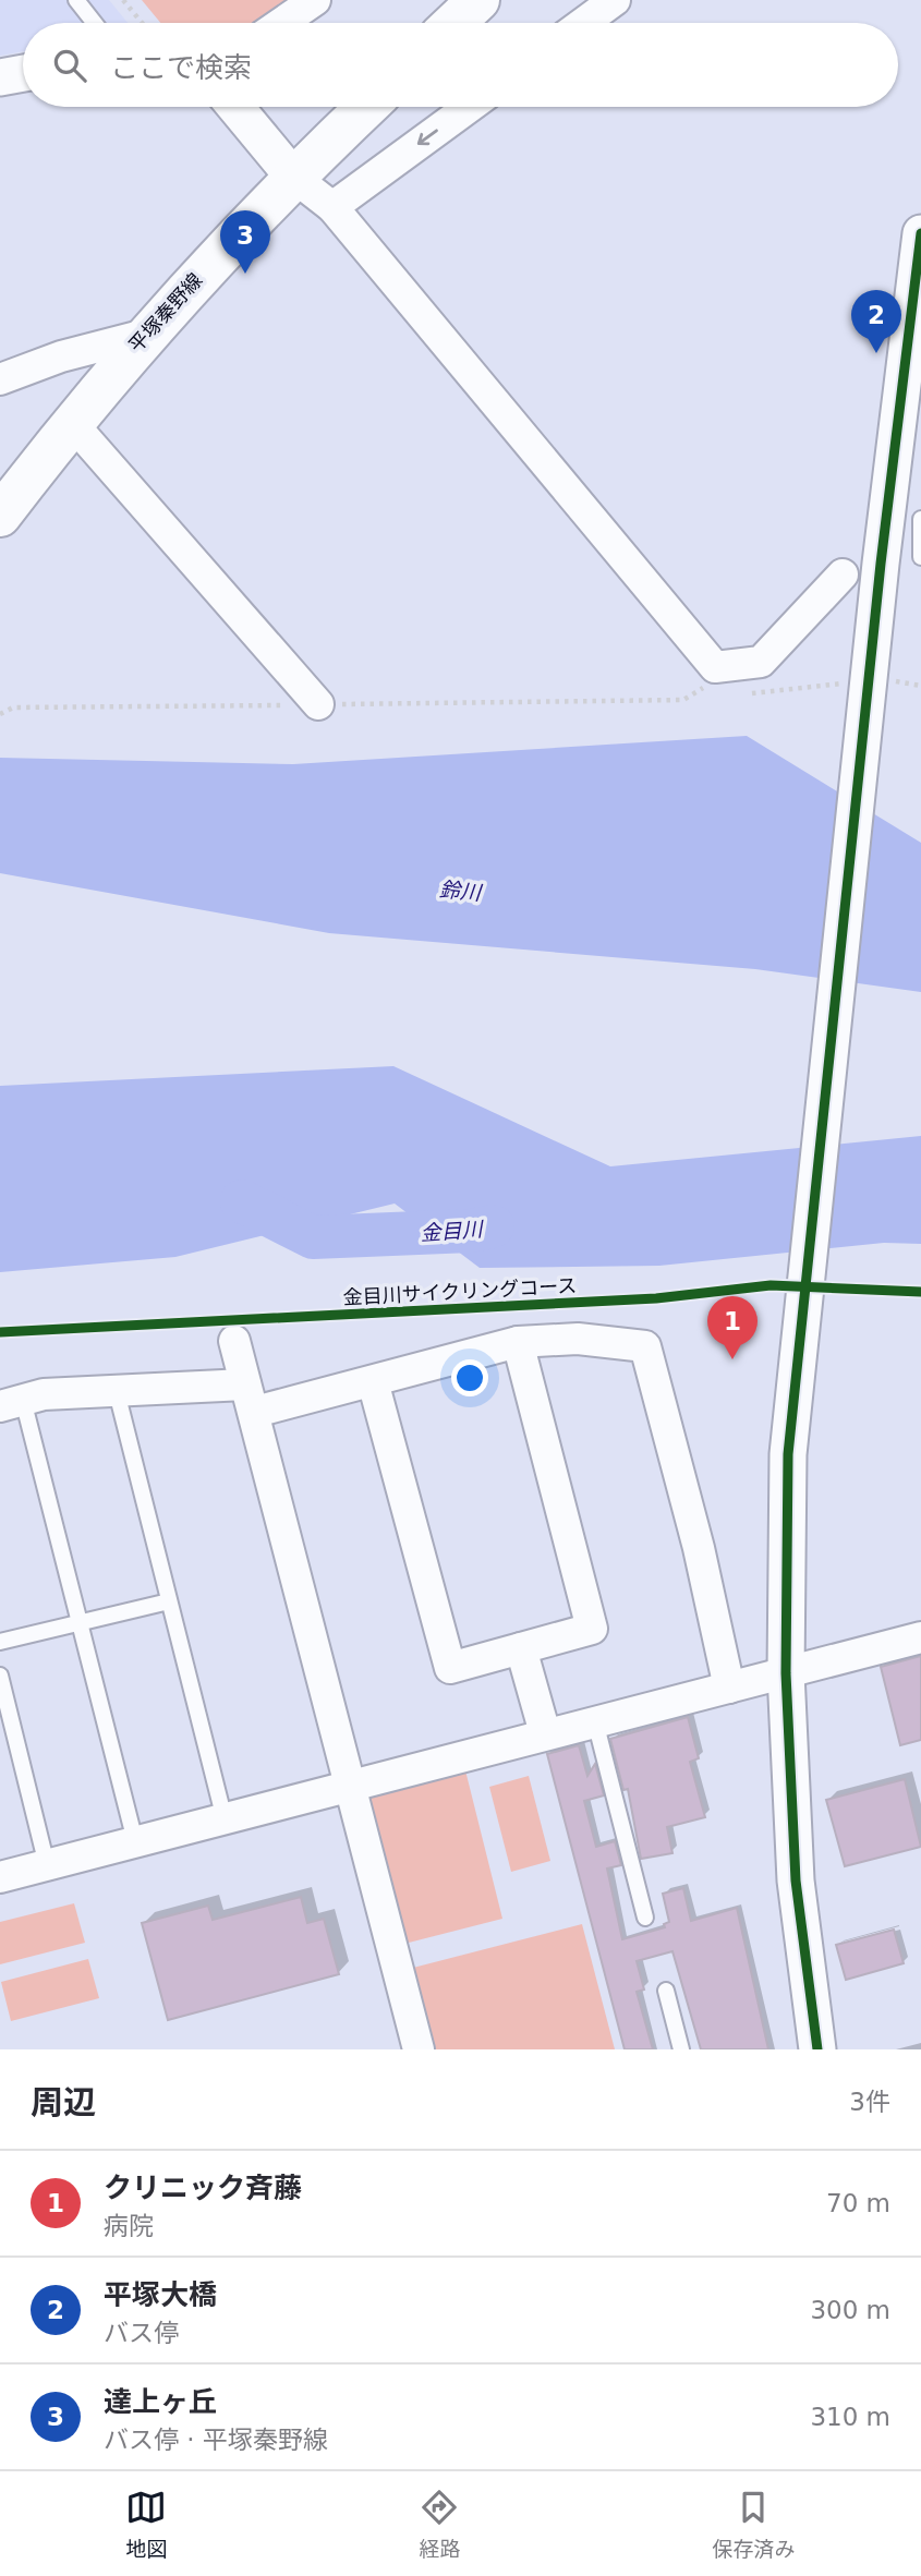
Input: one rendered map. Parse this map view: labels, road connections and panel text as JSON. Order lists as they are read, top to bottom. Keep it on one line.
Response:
{"streets":{"main road":["平塚秦野線"],"cycle path":["金目川サイクリングコース"]},"water":["鈴川","金目川"],"page":{"search":"ここで検索","pins":["3","2","1"],"heading":["周辺","3件"],"list":[{"mark":"1","name":"クリニック斉藤","note":"病院","value":"70 m"},{"mark":"2","name":"平塚大橋","note":"バス停","value":"300 m"},{"mark":"3","name":"達上ヶ丘","note":"バス停 · 平塚秦野線","value":"310 m"}],"nav":["地図","経路","保存済み"]}}
